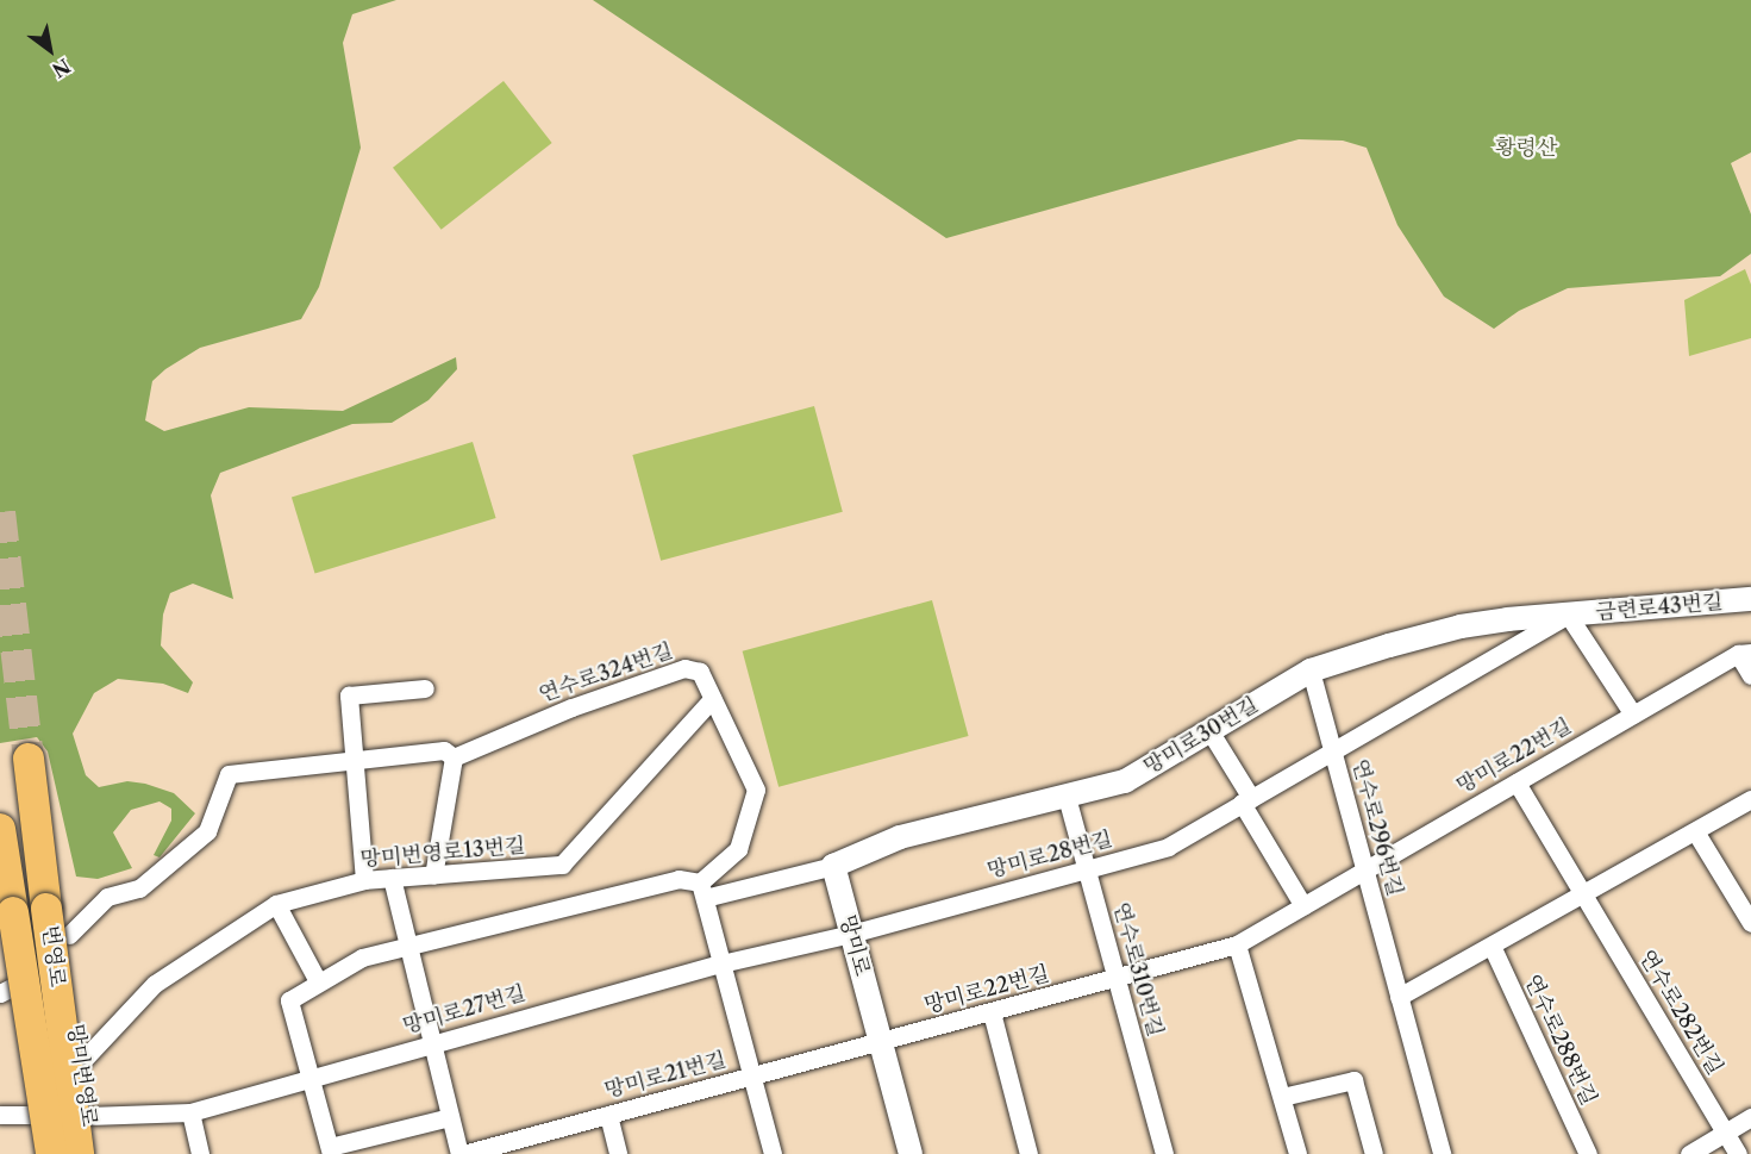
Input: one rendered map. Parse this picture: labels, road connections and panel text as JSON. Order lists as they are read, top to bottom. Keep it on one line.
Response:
{"streets":{"highway":["번영로"],"street":["금련로43번길","연수로324번길","망미로30번길","망미로22번길","연수로296번길","망미번영로13번길","망미로28번길","망미로","연수로310번길","망미로27번길","연수로282번길","연수로288번길","망미번영로","망미로21번길"]},"crossings":[["금련로43번길","망미로30번길"],["금련로43번길","망미로28번길"],["연수로324번길","망미번영로13번길"],["망미로30번길","연수로296번길"],["망미로30번길","망미로28번길"],["망미로30번길","망미로"],["망미로30번길","연수로310번길"],["망미로22번길","연수로296번길"],["망미로22번길","망미로"],["망미로22번길","연수로310번길"],["망미로22번길","연수로282번길"],["망미로22번길","망미로21번길"],["연수로296번길","망미로28번길"],["망미번영로13번길","망미번영로"],["망미로28번길","망미로"],["망미로28번길","연수로310번길"],["망미로28번길","망미로27번길"],["망미로","망미로27번길"],["망미로","망미로21번길"],["망미로27번길","망미번영로"]],"parks":["황령산"],"north":"bottom right"}
